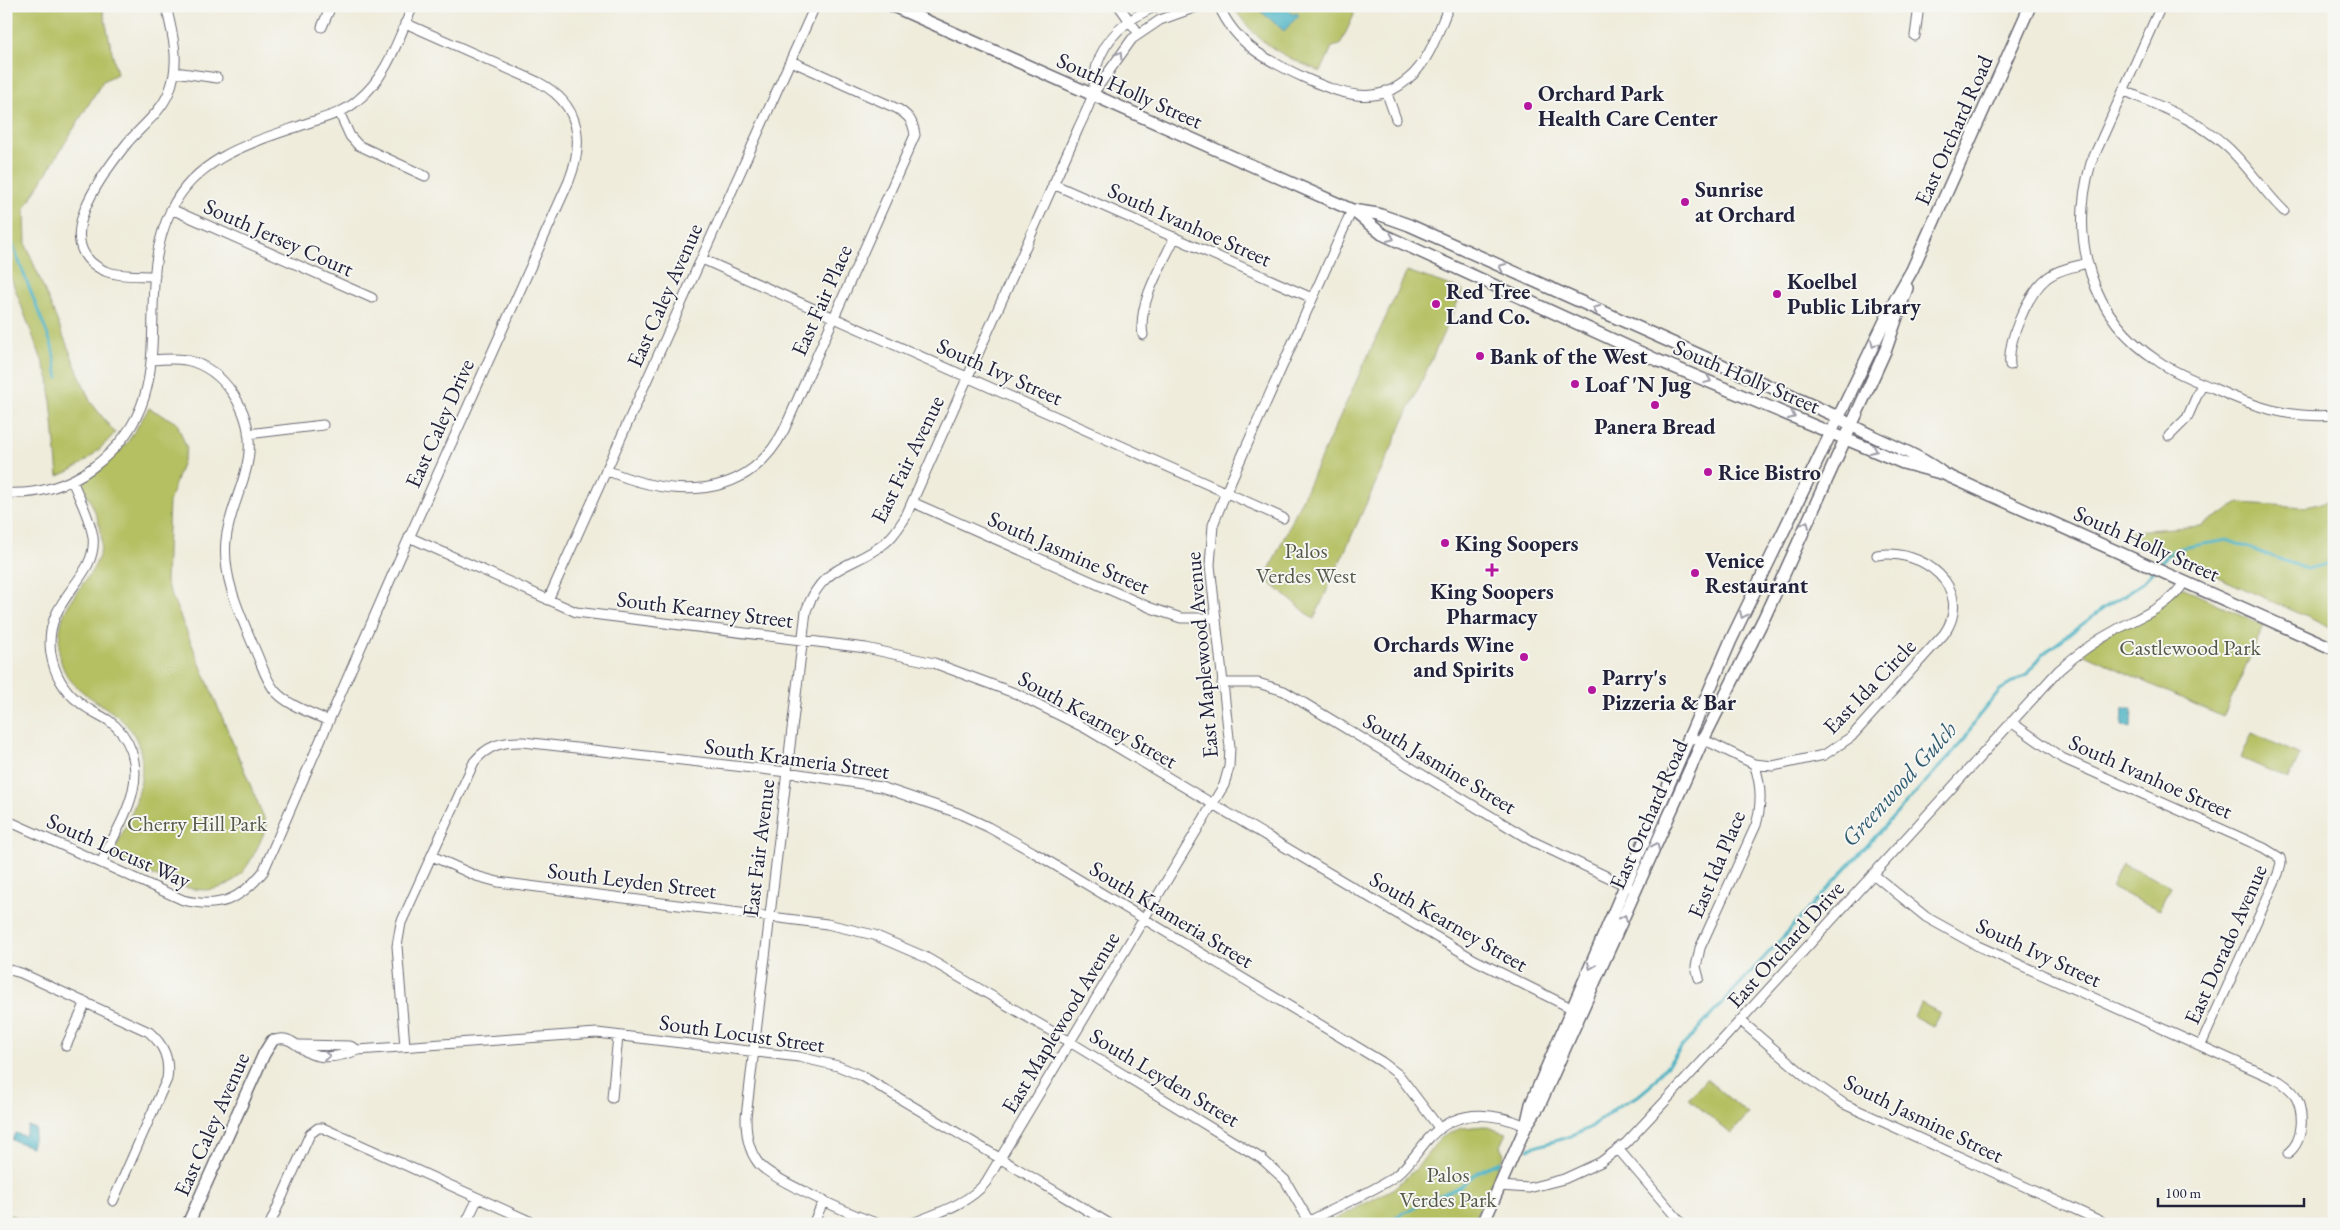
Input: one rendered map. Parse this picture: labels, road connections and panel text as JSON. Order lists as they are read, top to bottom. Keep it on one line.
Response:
{"streets":{"main road":["South Holly Street","East Orchard Road","East Caley Avenue"],"street":["South Ivanhoe Street","South Jersey Court","East Fair Place","South Ivy Street","East Caley Drive","East Fair Avenue","South Jasmine Street","South Kearney Street","East Maplewood Avenue","East Ida Circle","South Krameria Street","South Locust Way","East Ida Place","South Leyden Street","East Orchard Drive","East Dorado Avenue","South Locust Street"]},"crossings":[["South Holly Street","East Orchard Road"],["South Holly Street","East Fair Avenue"],["South Holly Street","East Maplewood Avenue"],["South Holly Street","East Orchard Drive"],["East Orchard Road","South Jasmine Street"],["East Orchard Road","South Kearney Street"],["East Orchard Road","East Ida Circle"],["East Orchard Road","East Orchard Drive"],["South Ivanhoe Street","East Fair Avenue"],["South Ivanhoe Street","East Maplewood Avenue"],["South Ivanhoe Street","East Orchard Drive"],["South Ivanhoe Street","East Dorado Avenue"],["East Caley Avenue","East Fair Place"],["East Caley Avenue","South Ivy Street"],["East Caley Avenue","South Kearney Street"],["East Caley Avenue","South Locust Street"],["East Fair Place","South Ivy Street"],["South Ivy Street","East Fair Avenue"],["South Ivy Street","East Maplewood Avenue"],["South Ivy Street","East Orchard Drive"],["South Ivy Street","East Dorado Avenue"],["East Caley Drive","South Kearney Street"],["East Caley Drive","South Locust Way"],["East Fair Avenue","South Jasmine Street"],["East Fair Avenue","South Kearney Street"],["East Fair Avenue","South Krameria Street"],["East Fair Avenue","South Leyden Street"],["East Fair Avenue","South Locust Street"],["South Jasmine Street","East Maplewood Avenue"],["South Jasmine Street","East Orchard Drive"],["South Kearney Street","East Maplewood Avenue"],["East Maplewood Avenue","South Krameria Street"],["East Maplewood Avenue","South Leyden Street"],["East Maplewood Avenue","South Locust Street"],["East Ida Circle","East Ida Place"],["South Krameria Street","South Leyden Street"],["South Krameria Street","South Locust Street"]],"water":["Greenwood Gulch"],"parks":["Palos Verdes West","Castlewood Park","Cherry Hill Park","Palos Verdes Park"],"places":{"other":["Orchard Park Health Care Center","Sunrise at Orchard","Koelbel Public Library","Red Tree Land Co.","Bank of the West","Loaf 'N Jug","Panera Bread","Rice Bistro","King Soopers","Venice Restaurant","Orchards Wine and Spirits","Parry's Pizzeria & Bar"],"health":["King Soopers Pharmacy"]},"scale_bar":"100 m"}
